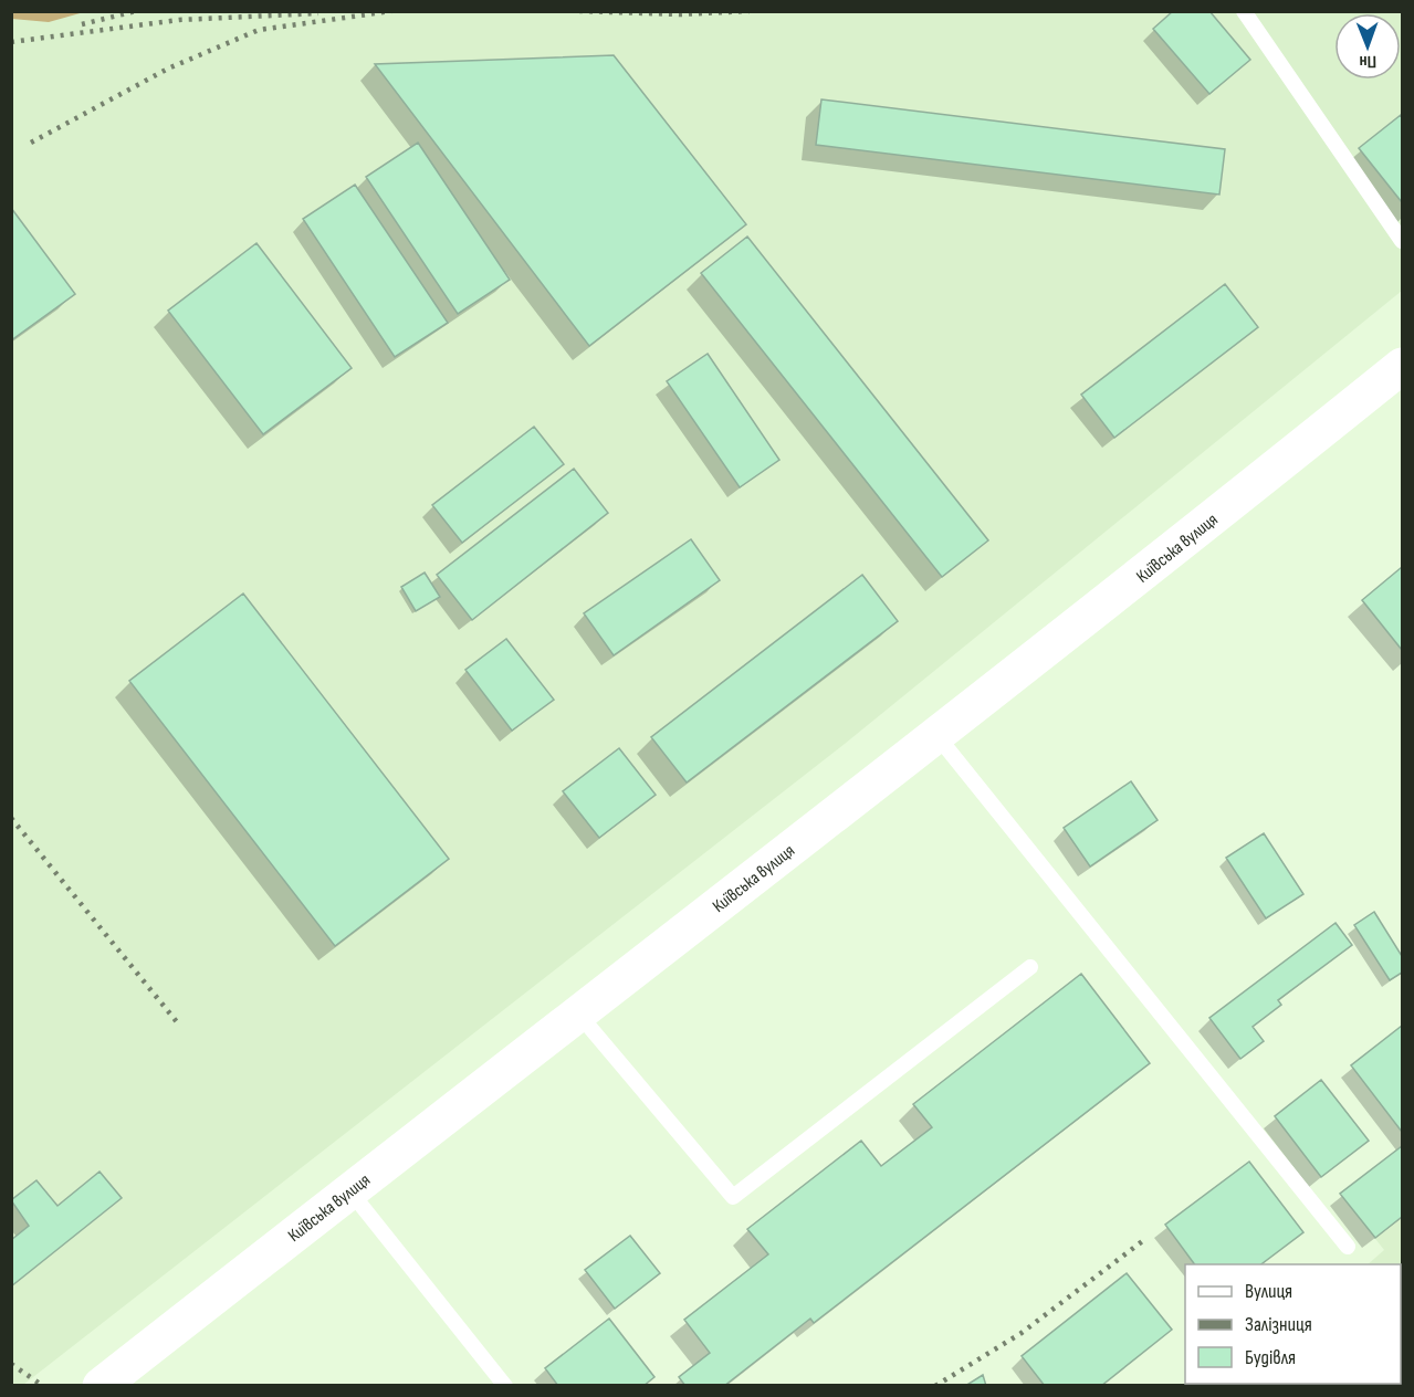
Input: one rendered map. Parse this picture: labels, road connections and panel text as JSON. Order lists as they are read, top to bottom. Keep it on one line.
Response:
{"streets":{"main road":["Київська вулиця"]},"legend":["Вулиця","Залізниця","Будівля"],"north":"bottom"}
